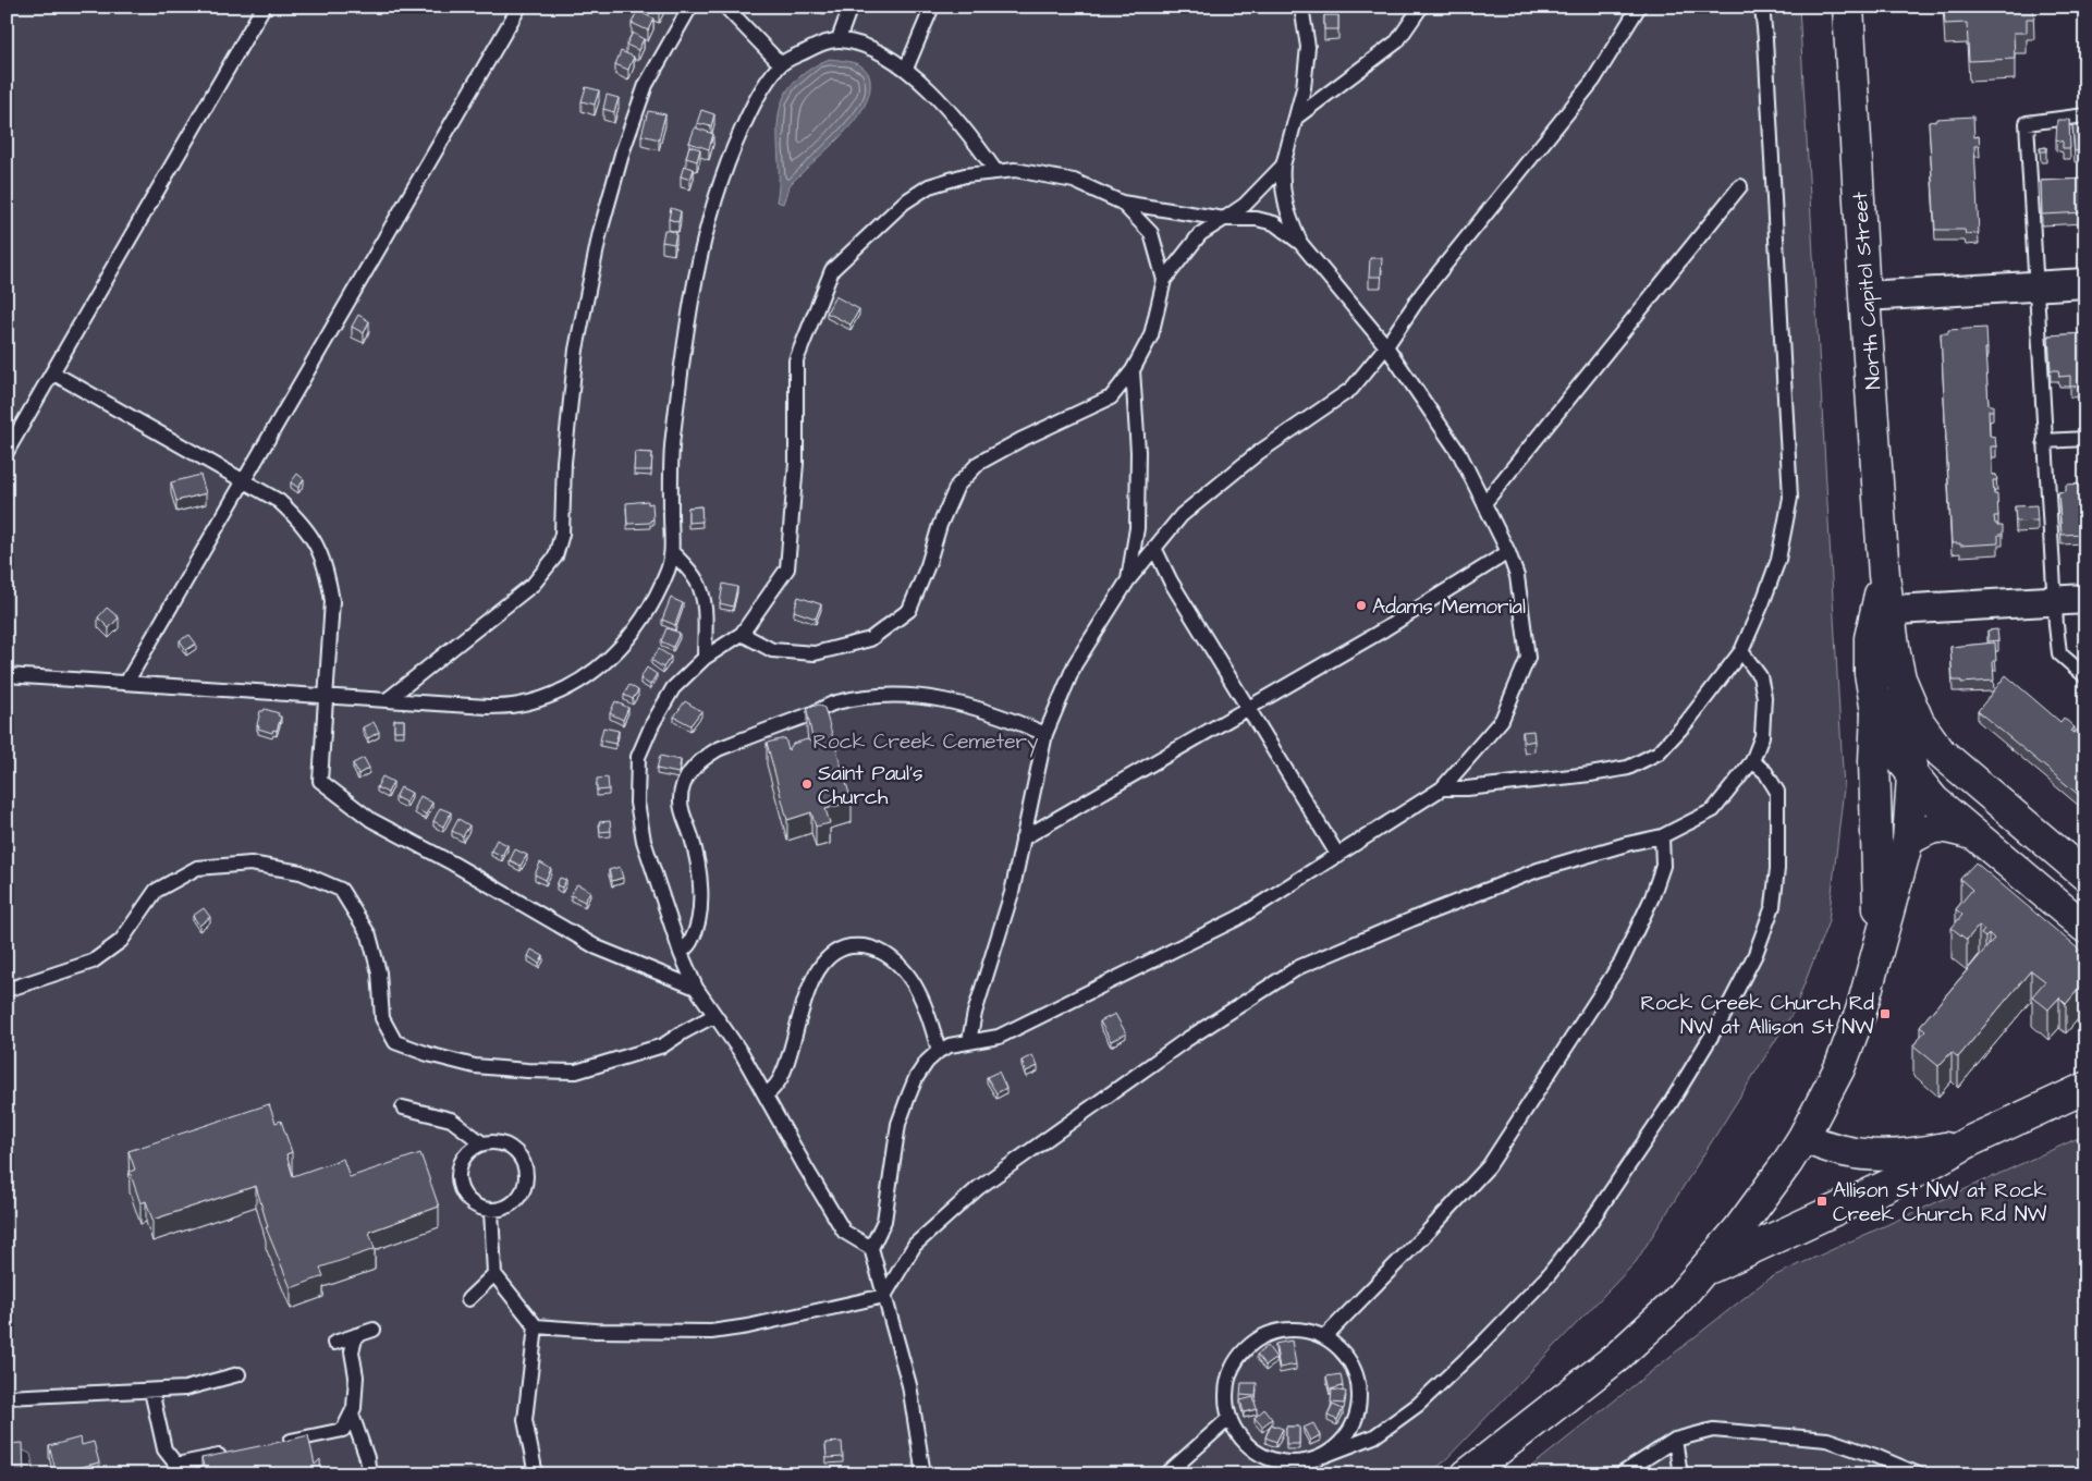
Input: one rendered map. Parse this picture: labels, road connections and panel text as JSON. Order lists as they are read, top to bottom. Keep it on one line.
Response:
{"streets":{"street":["North Capitol Street"]},"parks":["Rock Creek Cemetery"],"places":{"other":["Adams Memorial","Saint Paul's Church"],"transit":["Rock Creek Church Rd NW at Allison St NW","Allison St NW at Rock Creek Church Rd NW"]}}
